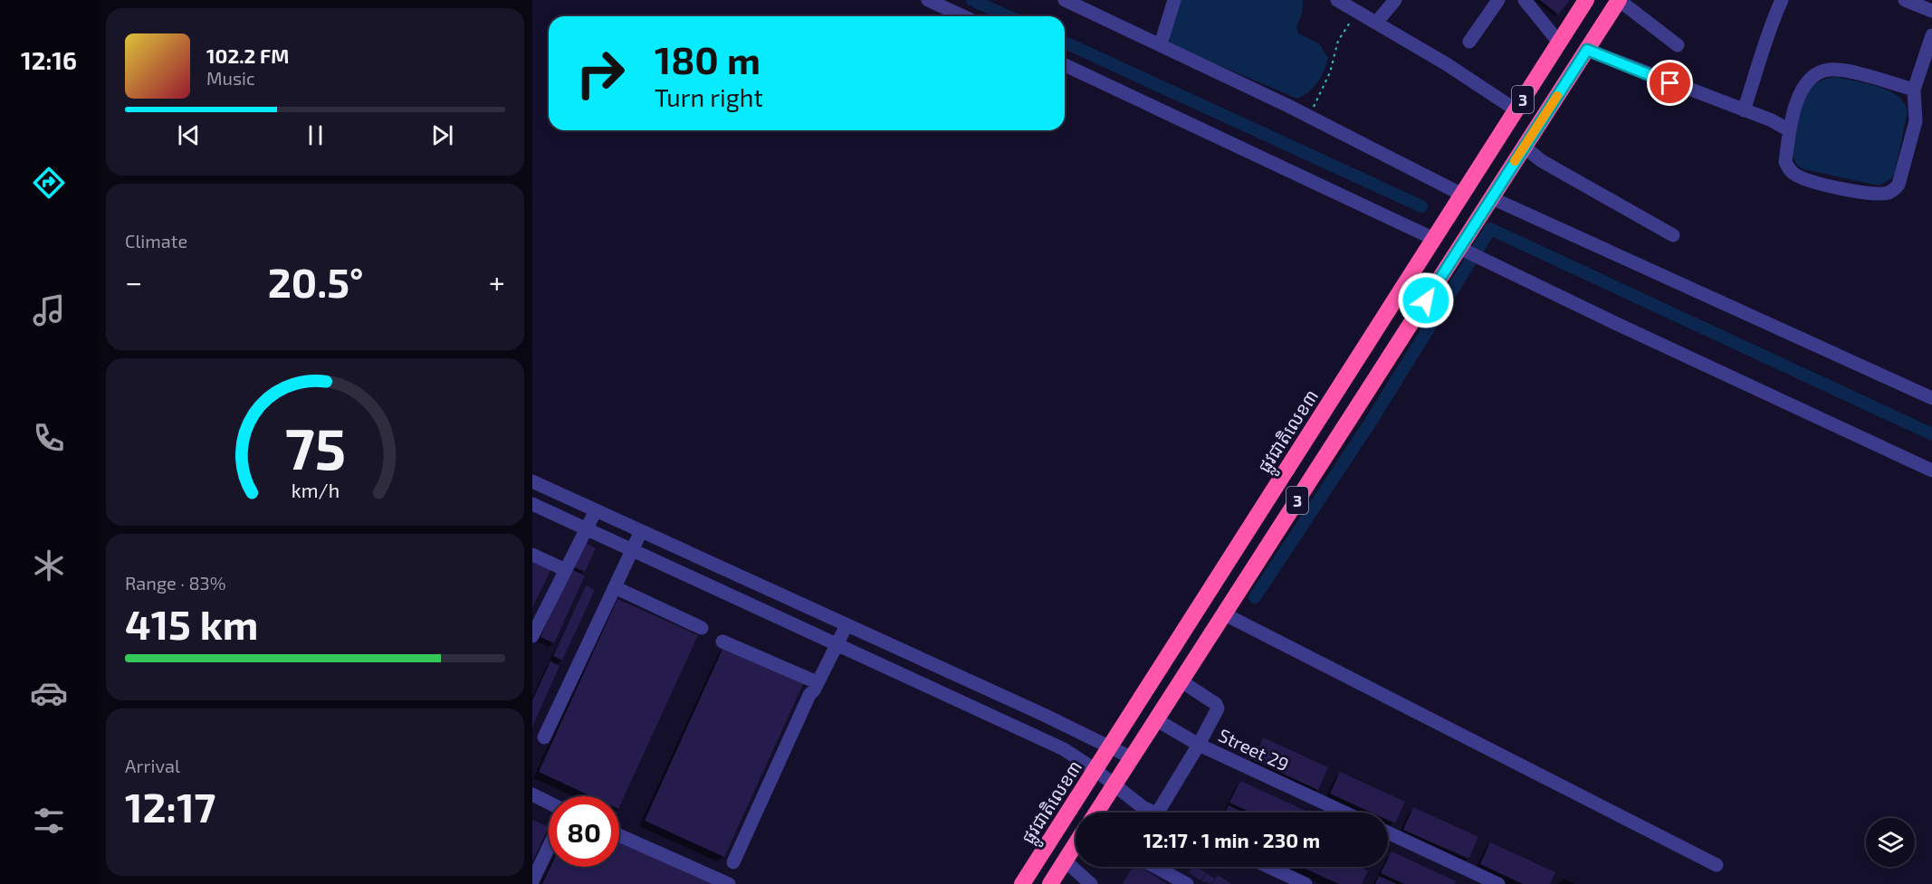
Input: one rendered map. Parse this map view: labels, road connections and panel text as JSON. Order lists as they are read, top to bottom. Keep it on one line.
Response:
{"streets":{"highway":["3","ផ្លូវជាតិលេខ៣"],"street":["Street 29"]},"page":{"tabs":"12:16","turn":["180 m","Turn right"],"song":["102.2 FM","Music"],"tile":["Climate",["Range · 83%","415 km"],["Arrival","12:17"]],"heat":["−","20.5°","+"],"limit":"80","trip":"12:17 · 1 min · 230 m","gauge":["75","km/h"]}}
